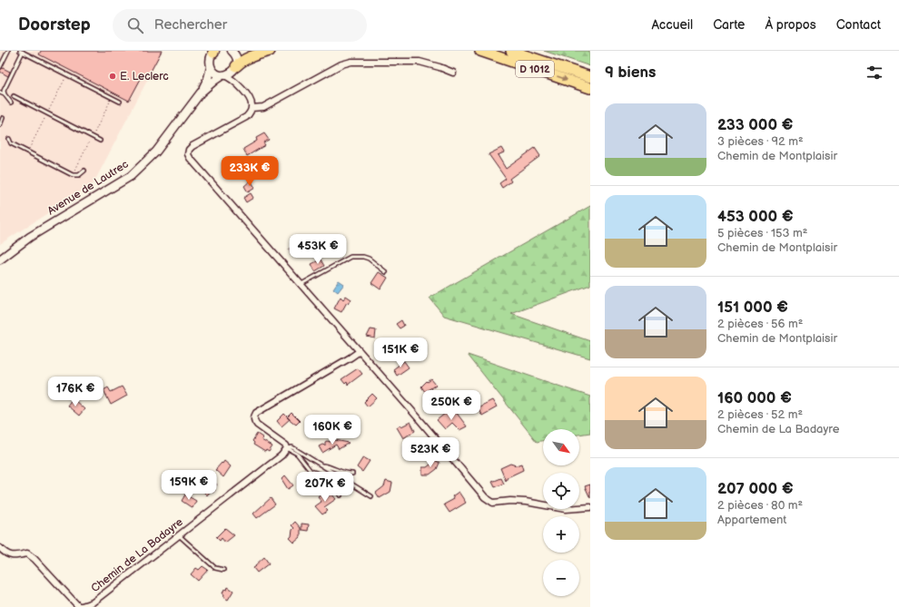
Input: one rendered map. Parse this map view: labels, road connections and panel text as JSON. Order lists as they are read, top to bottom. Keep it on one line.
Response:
{"streets":{"highway":["D 1012"],"main road":["Avenue de Lautrec"],"street":["Chemin de La Badayre"]},"places":["E. Leclerc"],"north":"bottom right","page":{"header":"Doorstep","search":"Rechercher","nav":["Accueil","Carte","À propos","Contact"],"heading":"9 biens","list":[{"name":"233 000 €","note":"3 pièces · 92 m² · Chemin de Montplaisir"},{"name":"453 000 €","note":"5 pièces · 153 m² · Chemin de Montplaisir"},{"name":"151 000 €","note":"2 pièces · 56 m² · Chemin de Montplaisir"},{"name":"160 000 €","note":"2 pièces · 52 m² · Chemin de La Badayre"},{"name":"207 000 €","note":"2 pièces · 80 m² · Appartement"}],"price":["233K €","453K €","151K €","176K €","250K €","160K €","523K €","159K €","207K €"],"map_buttons":["+","−"]}}
